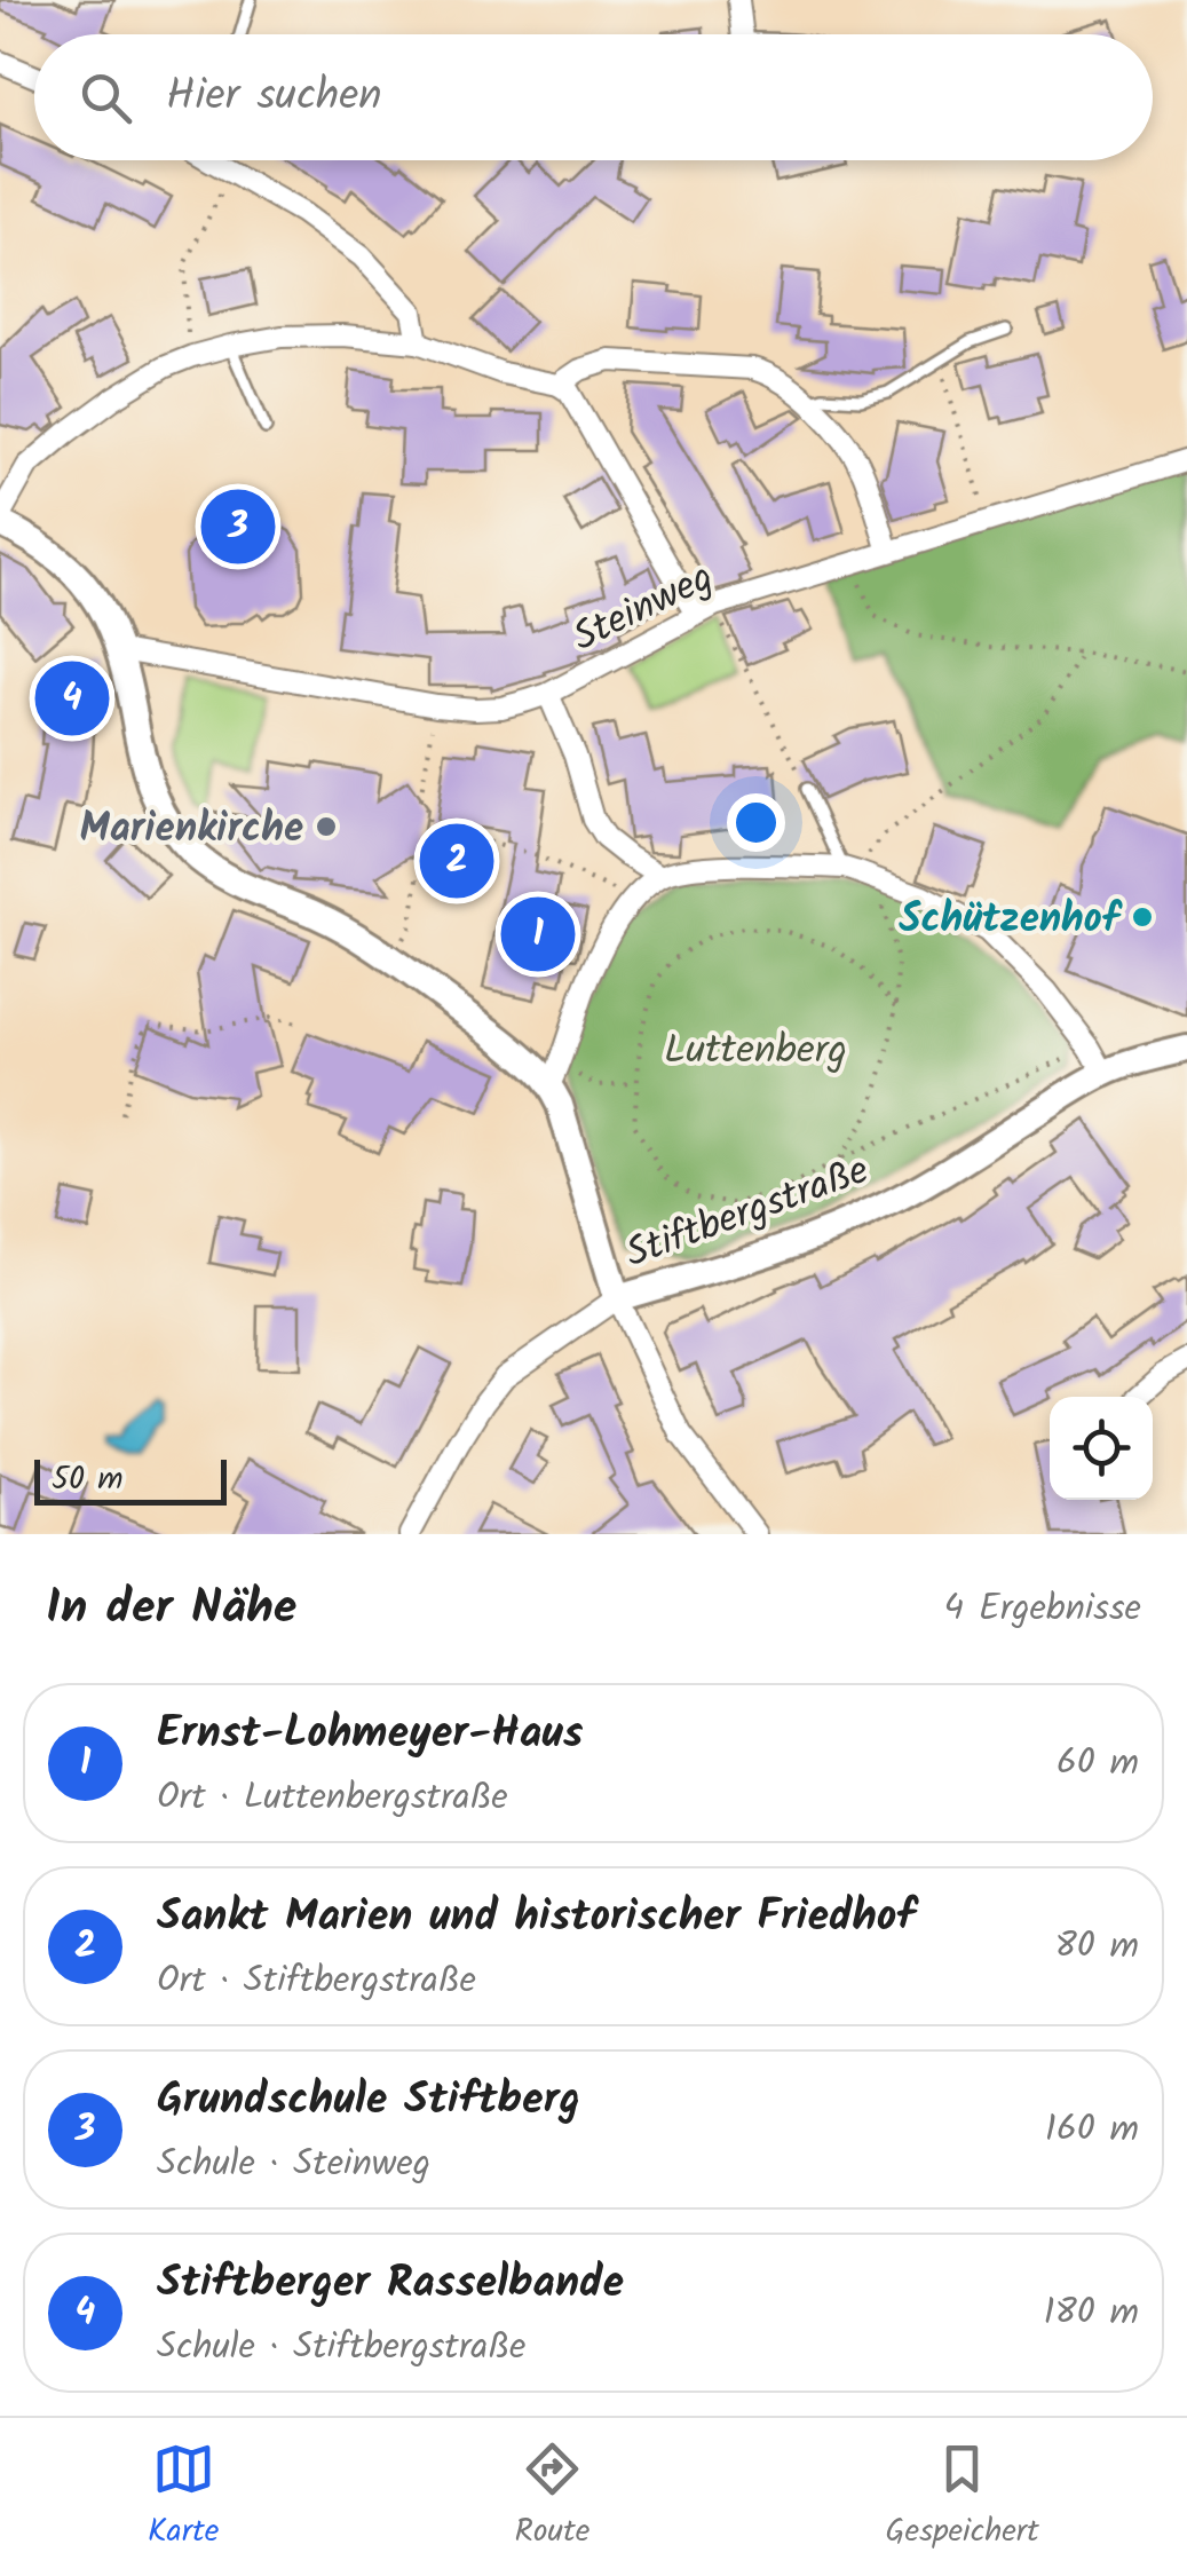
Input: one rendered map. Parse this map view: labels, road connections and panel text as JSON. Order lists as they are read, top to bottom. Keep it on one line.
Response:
{"streets":{"street":["Steinweg","Stiftbergstraße"]},"crossings":[["Steinweg","Stiftbergstraße"]],"parks":["Luttenberg"],"places":["Marienkirche","Schützenhof"],"scale_bar":"50 m","page":{"search":"Hier suchen","pins":["3","4","2","1"],"scale":"50 m","heading":["In der Nähe","4 Ergebnisse"],"list":[{"mark":"1","name":"Ernst-Lohmeyer-Haus","note":"Ort · Luttenbergstraße","value":"60 m"},{"mark":"2","name":"Sankt Marien und historischer Friedhof","note":"Ort · Stiftbergstraße","value":"80 m"},{"mark":"3","name":"Grundschule Stiftberg","note":"Schule · Steinweg","value":"160 m"},{"mark":"4","name":"Stiftberger Rasselbande","note":"Schule · Stiftbergstraße","value":"180 m"}],"nav":["Karte","Route","Gespeichert"]}}
